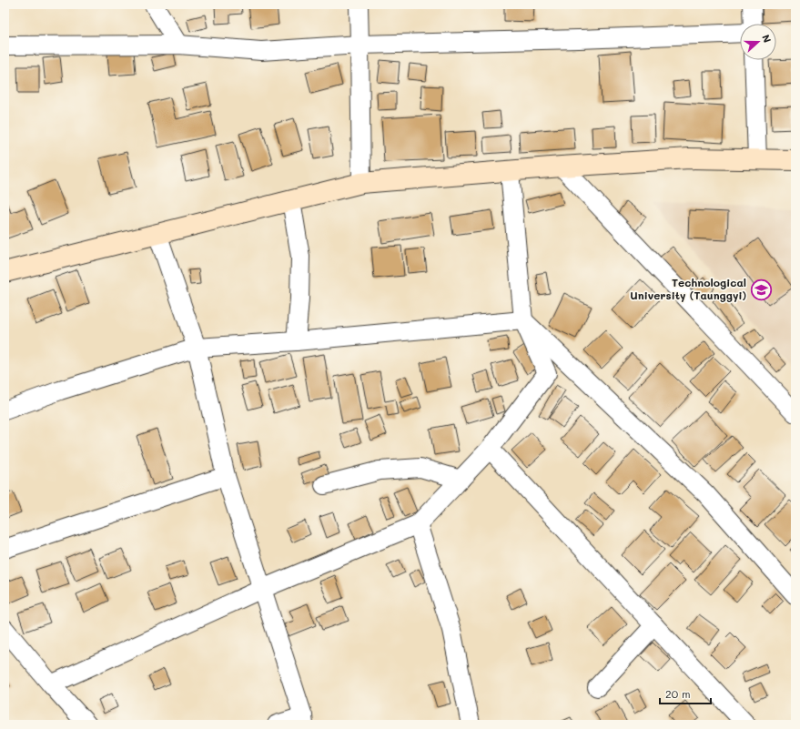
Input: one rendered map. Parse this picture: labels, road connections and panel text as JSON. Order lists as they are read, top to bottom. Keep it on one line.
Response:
{"places":{"school or university":["Technological University (Taunggyi)"]},"scale_bar":"20 m","north":"right"}
